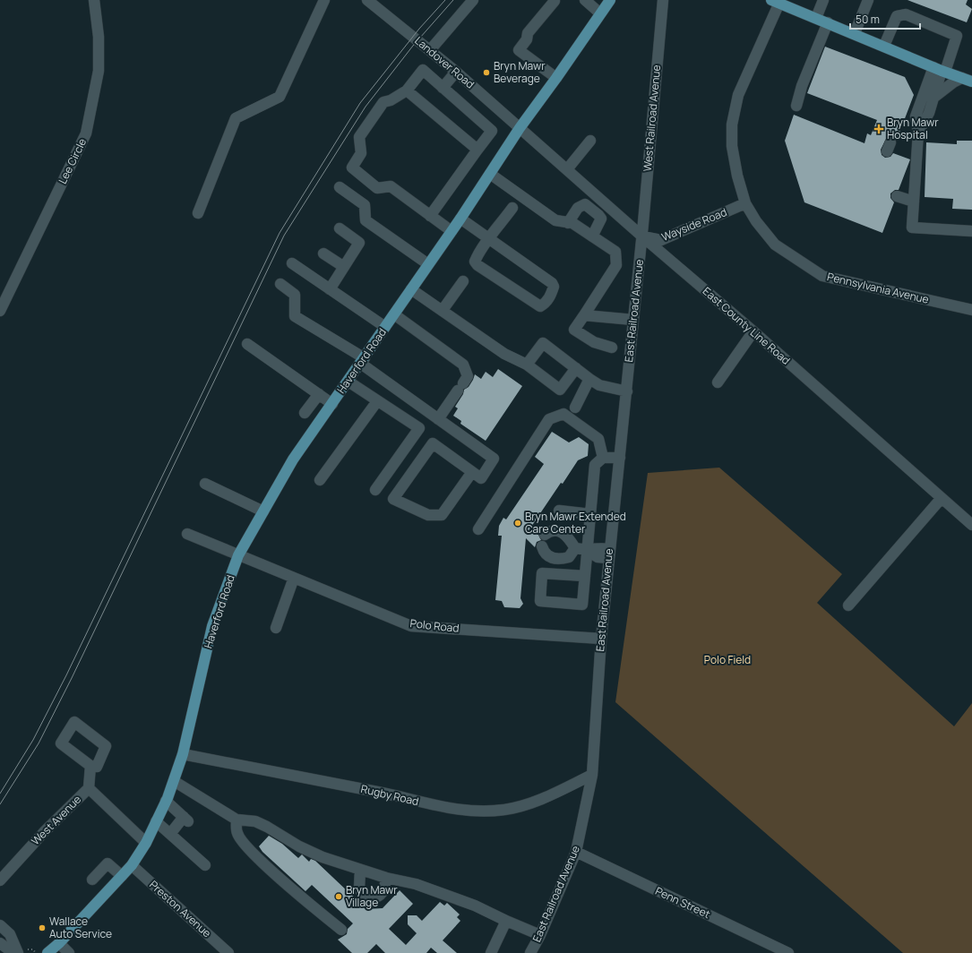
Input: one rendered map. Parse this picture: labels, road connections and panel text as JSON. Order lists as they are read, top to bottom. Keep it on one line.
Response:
{"streets":{"main road":["Haverford Road"],"street":["Landover Road","West Railroad Avenue","Lee Circle","Wayside Road","Pennsylvania Avenue","East Railroad Avenue","East County Line Road","Polo Road","Rugby Road","West Avenue","Penn Street","Preston Avenue"]},"crossings":[["Landover Road","East County Line Road"],["Landover Road","Haverford Road"],["West Railroad Avenue","Wayside Road"],["West Railroad Avenue","East Railroad Avenue"],["West Railroad Avenue","East County Line Road"],["Wayside Road","Pennsylvania Avenue"],["Wayside Road","East Railroad Avenue"],["Wayside Road","East County Line Road"],["East Railroad Avenue","East County Line Road"],["East Railroad Avenue","Polo Road"],["East Railroad Avenue","Rugby Road"],["East Railroad Avenue","Penn Street"],["East County Line Road","Haverford Road"],["Haverford Road","Polo Road"],["Haverford Road","Rugby Road"],["Haverford Road","West Avenue"],["Haverford Road","Preston Avenue"]],"parks":["Polo Field"],"places":{"other":["Bryn Mawr Beverage","Bryn Mawr Extended Care Center","Bryn Mawr Village","Wallace Auto Service"],"health":["Bryn Mawr Hospital"]},"scale_bar":"50 m"}
